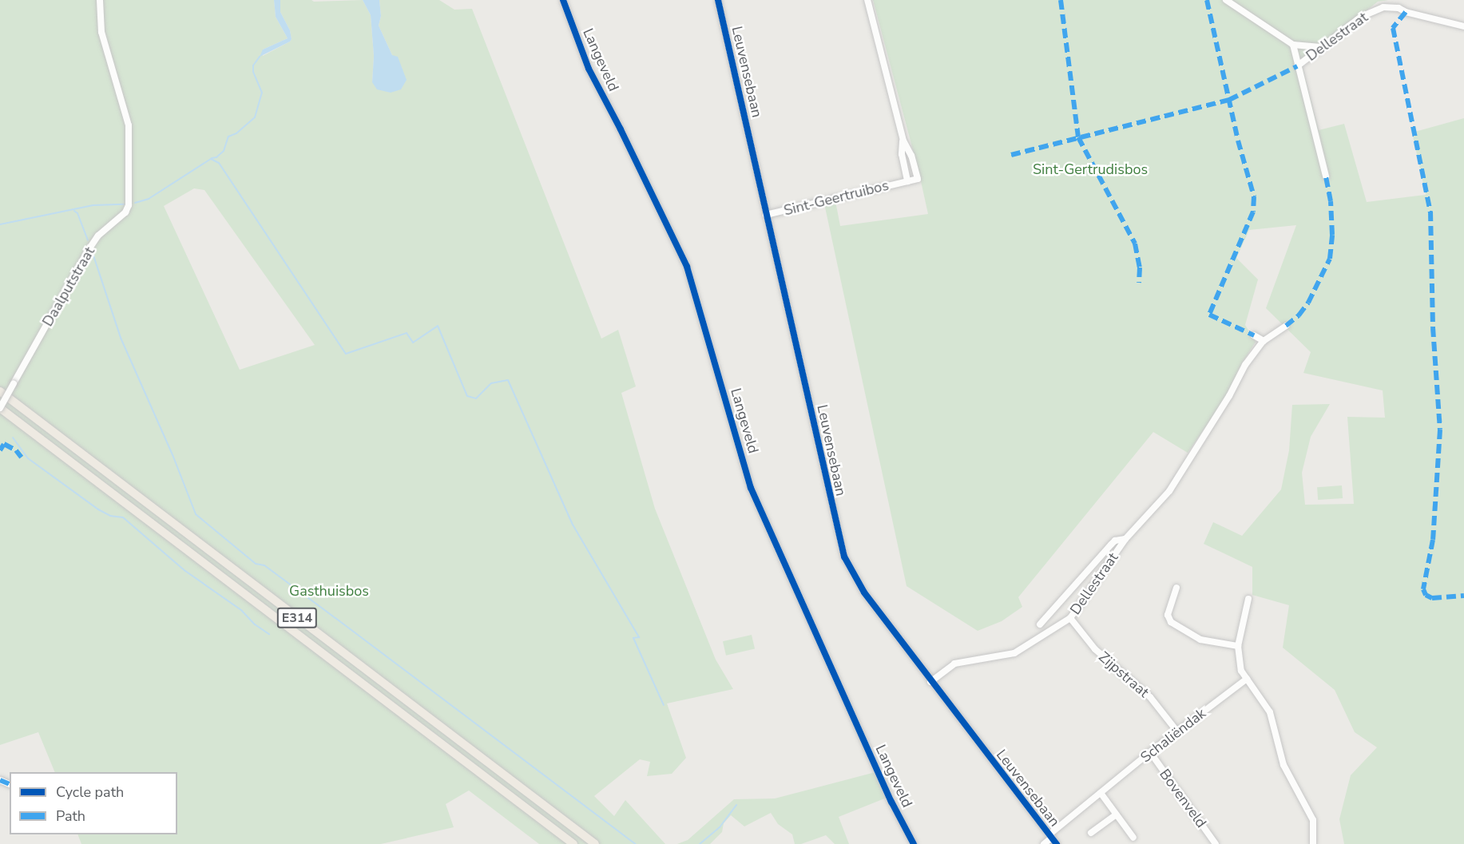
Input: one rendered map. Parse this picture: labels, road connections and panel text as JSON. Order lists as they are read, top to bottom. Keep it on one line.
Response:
{"streets":{"highway":["E314"],"street":["Dellestraat","Langeveld","Leuvensebaan","Sint-Geertruibos","Daalputstraat","Zijpstraat","Schaliëndak","Bovenveld"]},"crossings":[["Dellestraat","Leuvensebaan"],["Dellestraat","Zijpstraat"],["Leuvensebaan","Sint-Geertruibos"],["Leuvensebaan","Schaliëndak"],["Daalputstraat","E314"],["Zijpstraat","Schaliëndak"],["Schaliëndak","Bovenveld"]],"parks":["Sint-Gertrudisbos","Gasthuisbos"],"legend":["Cycle path","Path"]}
